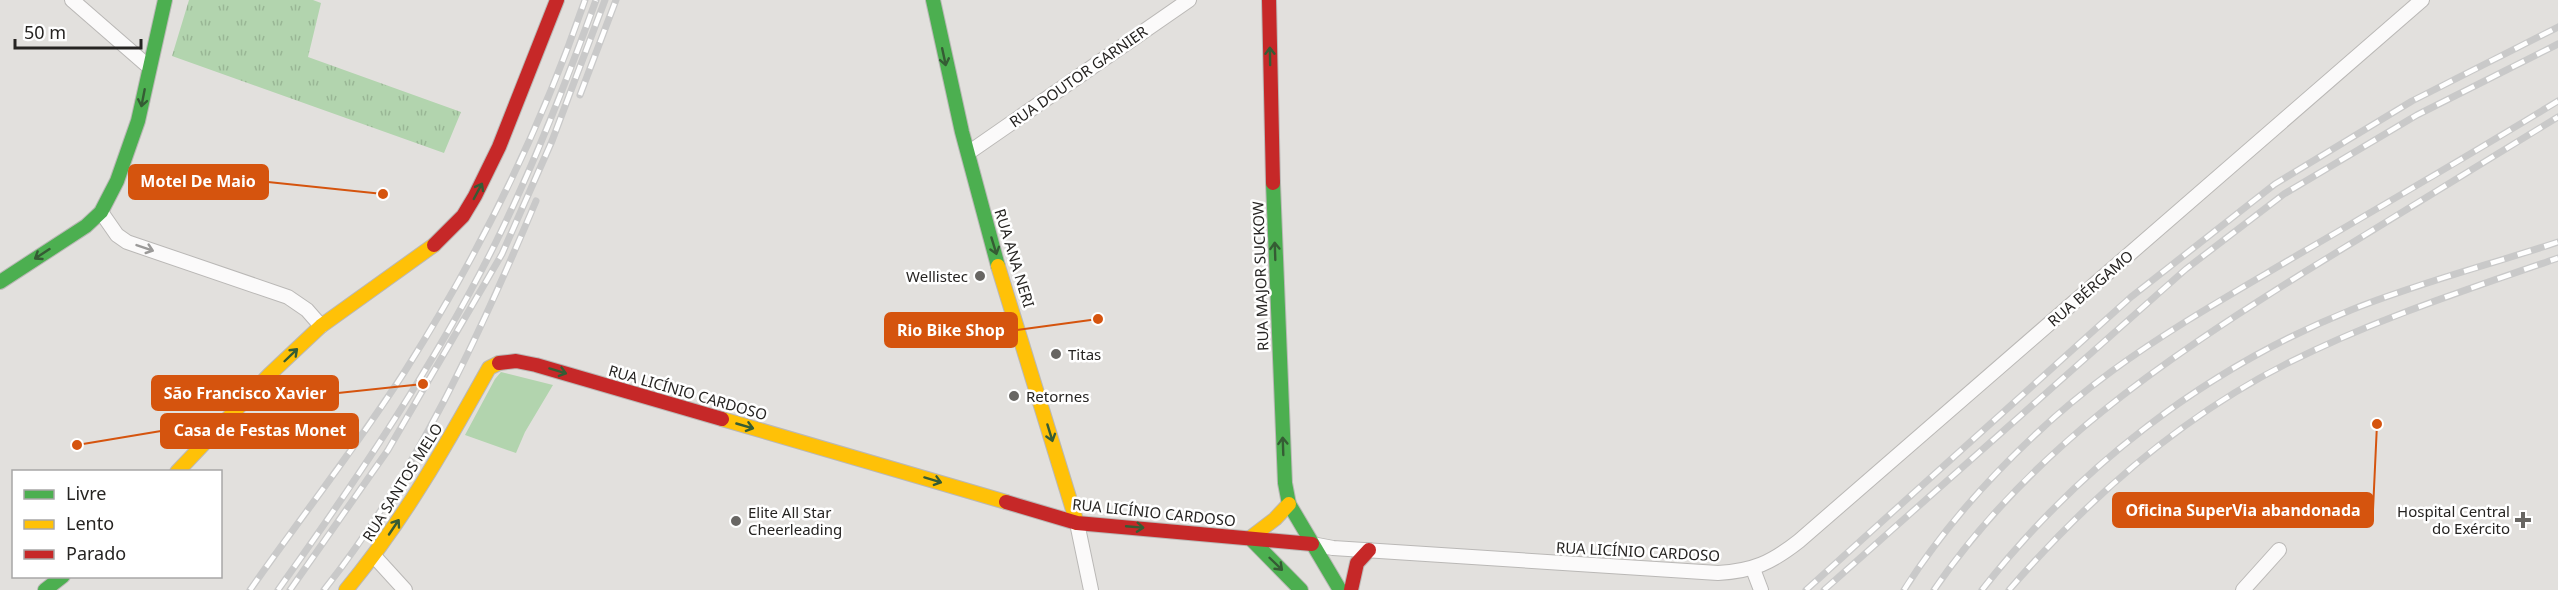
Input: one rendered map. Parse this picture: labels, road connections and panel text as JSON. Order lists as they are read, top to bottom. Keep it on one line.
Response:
{"streets":{"main road":["RUA ANA NERI","RUA MAJOR SUCKOW","RUA LICÍNIO CARDOSO","RUA SANTOS MELO"],"street":["RUA DOUTOR GARNIER","RUA BÉRGAMO"]},"crossings":[["RUA DOUTOR GARNIER","RUA ANA NERI"],["RUA ANA NERI","RUA LICÍNIO CARDOSO"],["RUA MAJOR SUCKOW","RUA LICÍNIO CARDOSO"],["RUA BÉRGAMO","RUA LICÍNIO CARDOSO"],["RUA LICÍNIO CARDOSO","RUA SANTOS MELO"]],"one_way":["RUA ANA NERI","RUA MAJOR SUCKOW","RUA LICÍNIO CARDOSO","RUA SANTOS MELO"],"places":{"other":["Motel De Maio","Wellistec","Rio Bike Shop","Titas","São Francisco Xavier","Retornes","Oficina SuperVia abandonada","Casa de Festas Monet","Elite All Star Cheerleading"],"health":["Hospital Central do Exército"]},"legend":["Livre","Lento","Parado"],"scale_bar":"50 m"}
